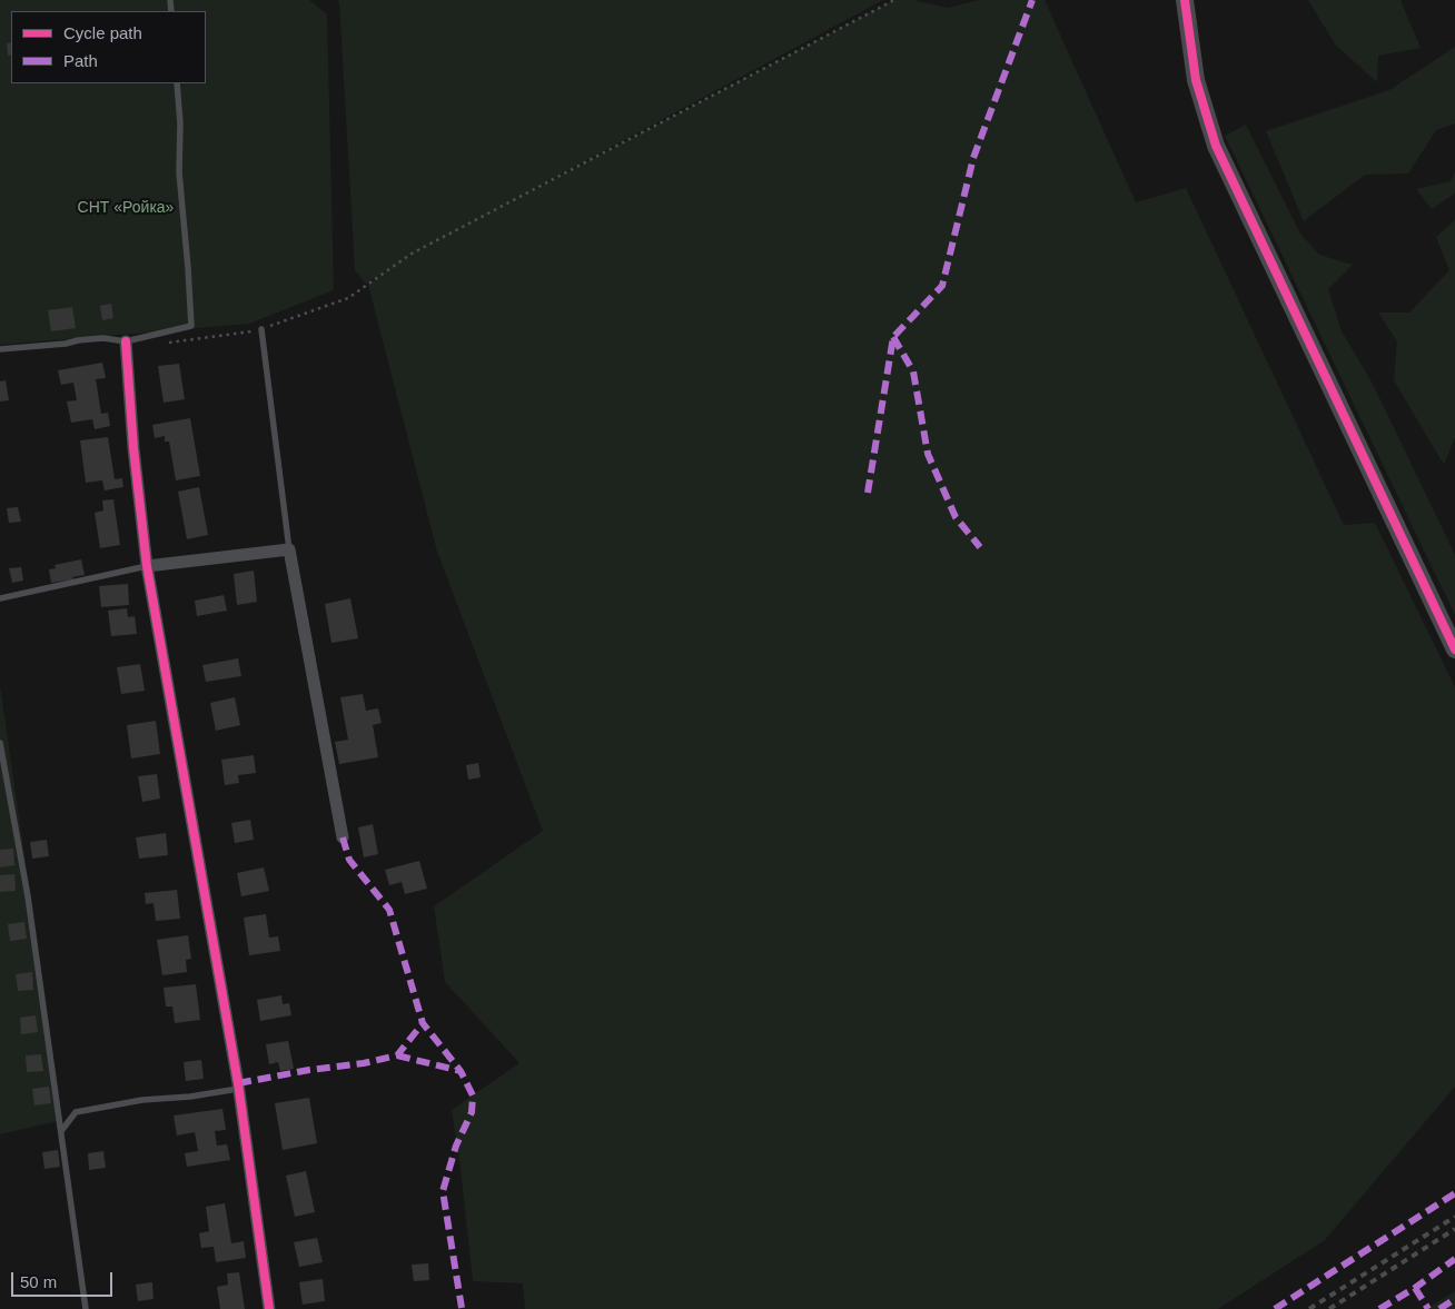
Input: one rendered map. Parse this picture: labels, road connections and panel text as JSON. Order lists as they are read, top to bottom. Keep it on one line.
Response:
{"parks":["СНТ «Ройка»"],"legend":["Cycle path","Path"],"scale_bar":"50 m"}
